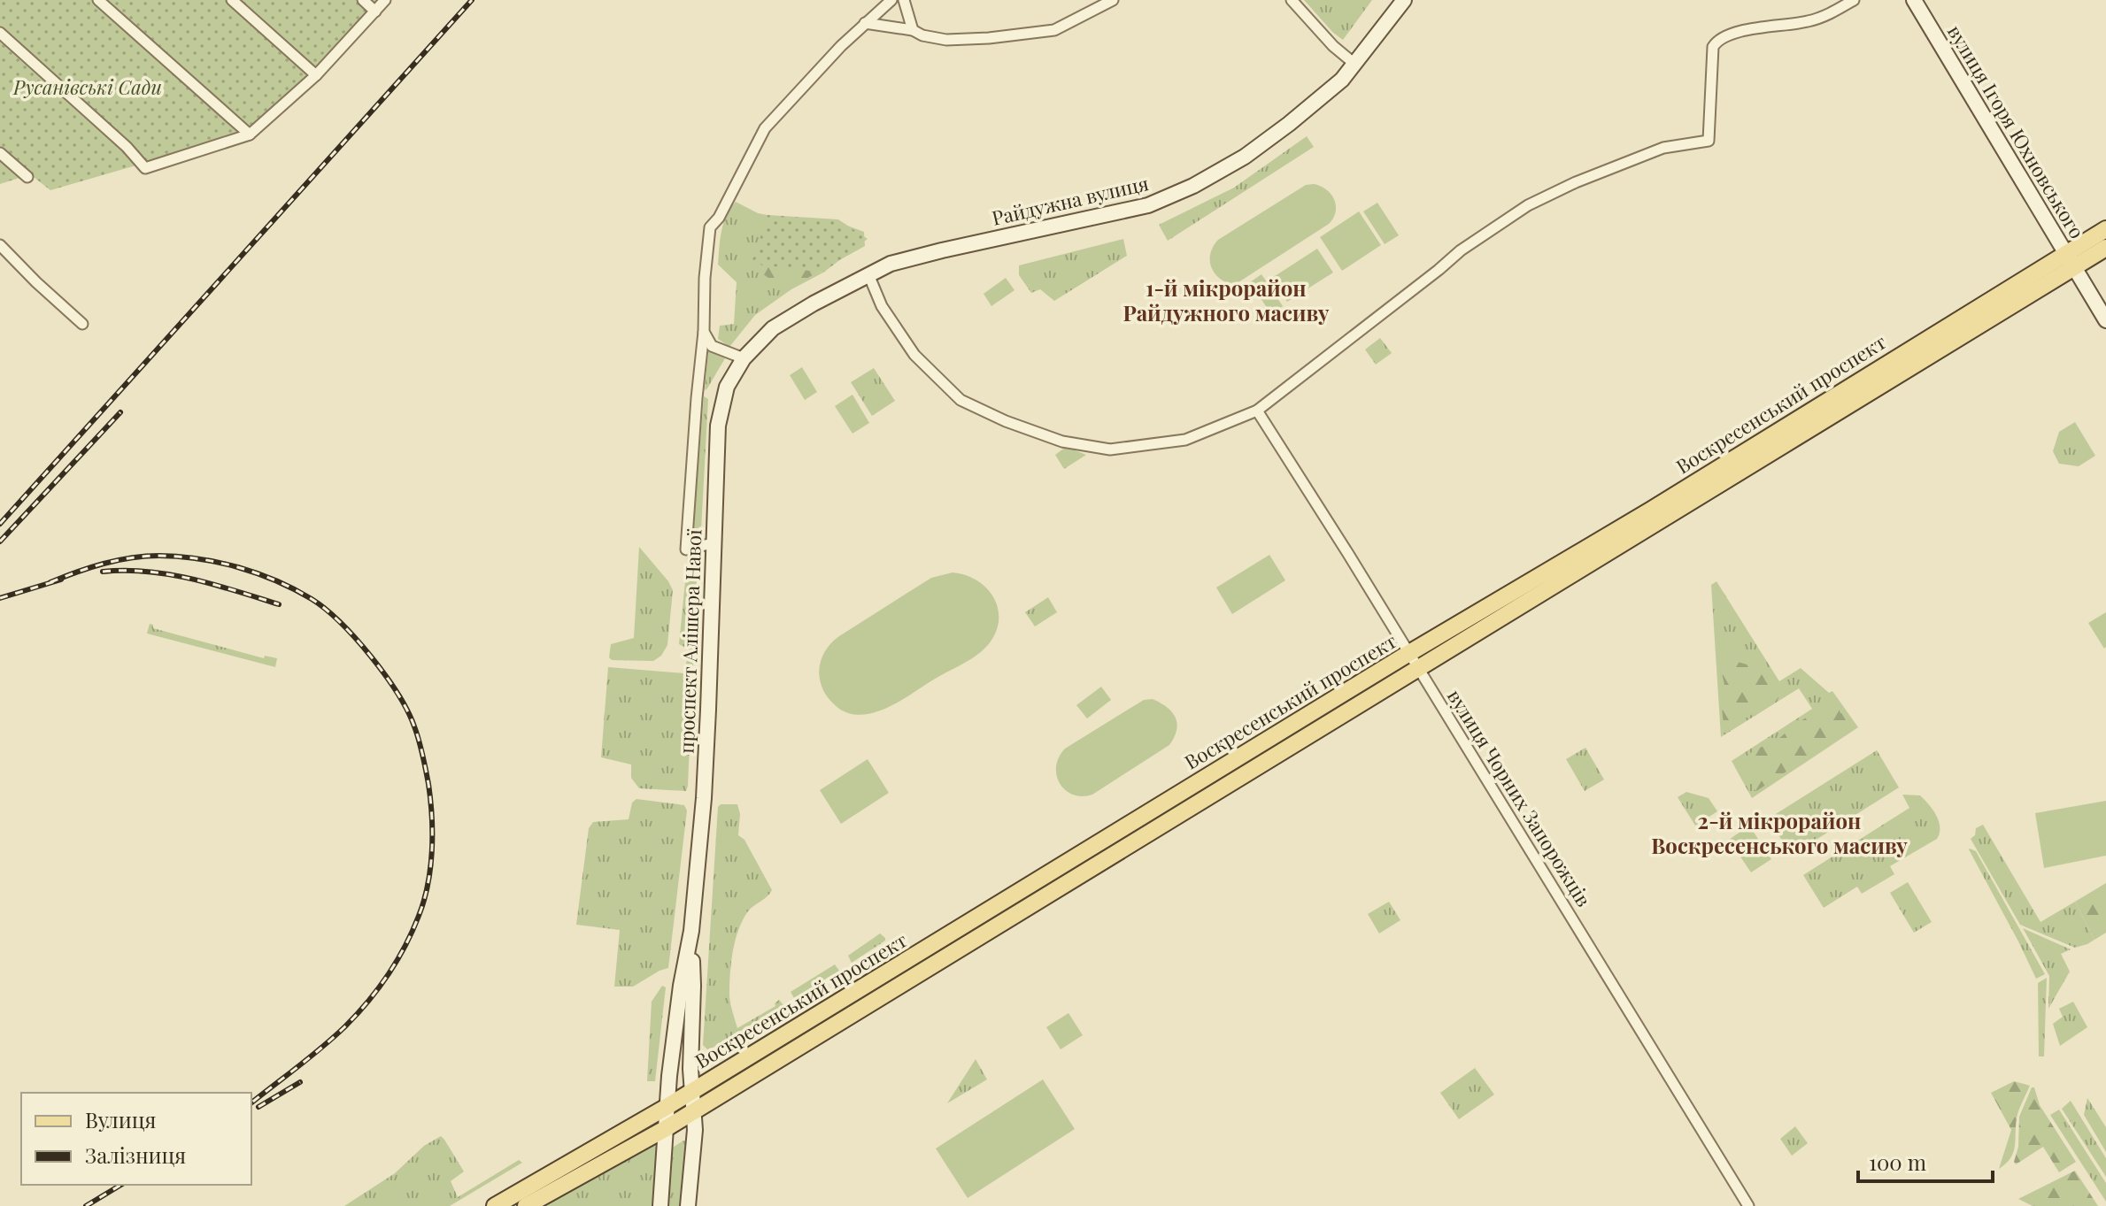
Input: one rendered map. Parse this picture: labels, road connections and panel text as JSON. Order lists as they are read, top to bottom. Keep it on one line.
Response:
{"streets":{"main road":["Воскресенський проспект"],"street":["вулиця Ігоря Юхновського","Райдужна вулиця","проспект Алішера Навої","вулиця Чорних Запорожців"]},"crossings":[["вулиця Ігоря Юхновського","Воскресенський проспект"],["Райдужна вулиця","проспект Алішера Навої"],["Воскресенський проспект","проспект Алішера Навої"],["Воскресенський проспект","вулиця Чорних Запорожців"]],"districts":["1-й мікрорайон Райдужного масиву","2-й мікрорайон Воскресенського масиву"],"parks":["Русанівські Сади"],"legend":["Вулиця","Залізниця"],"scale_bar":"100 m"}
